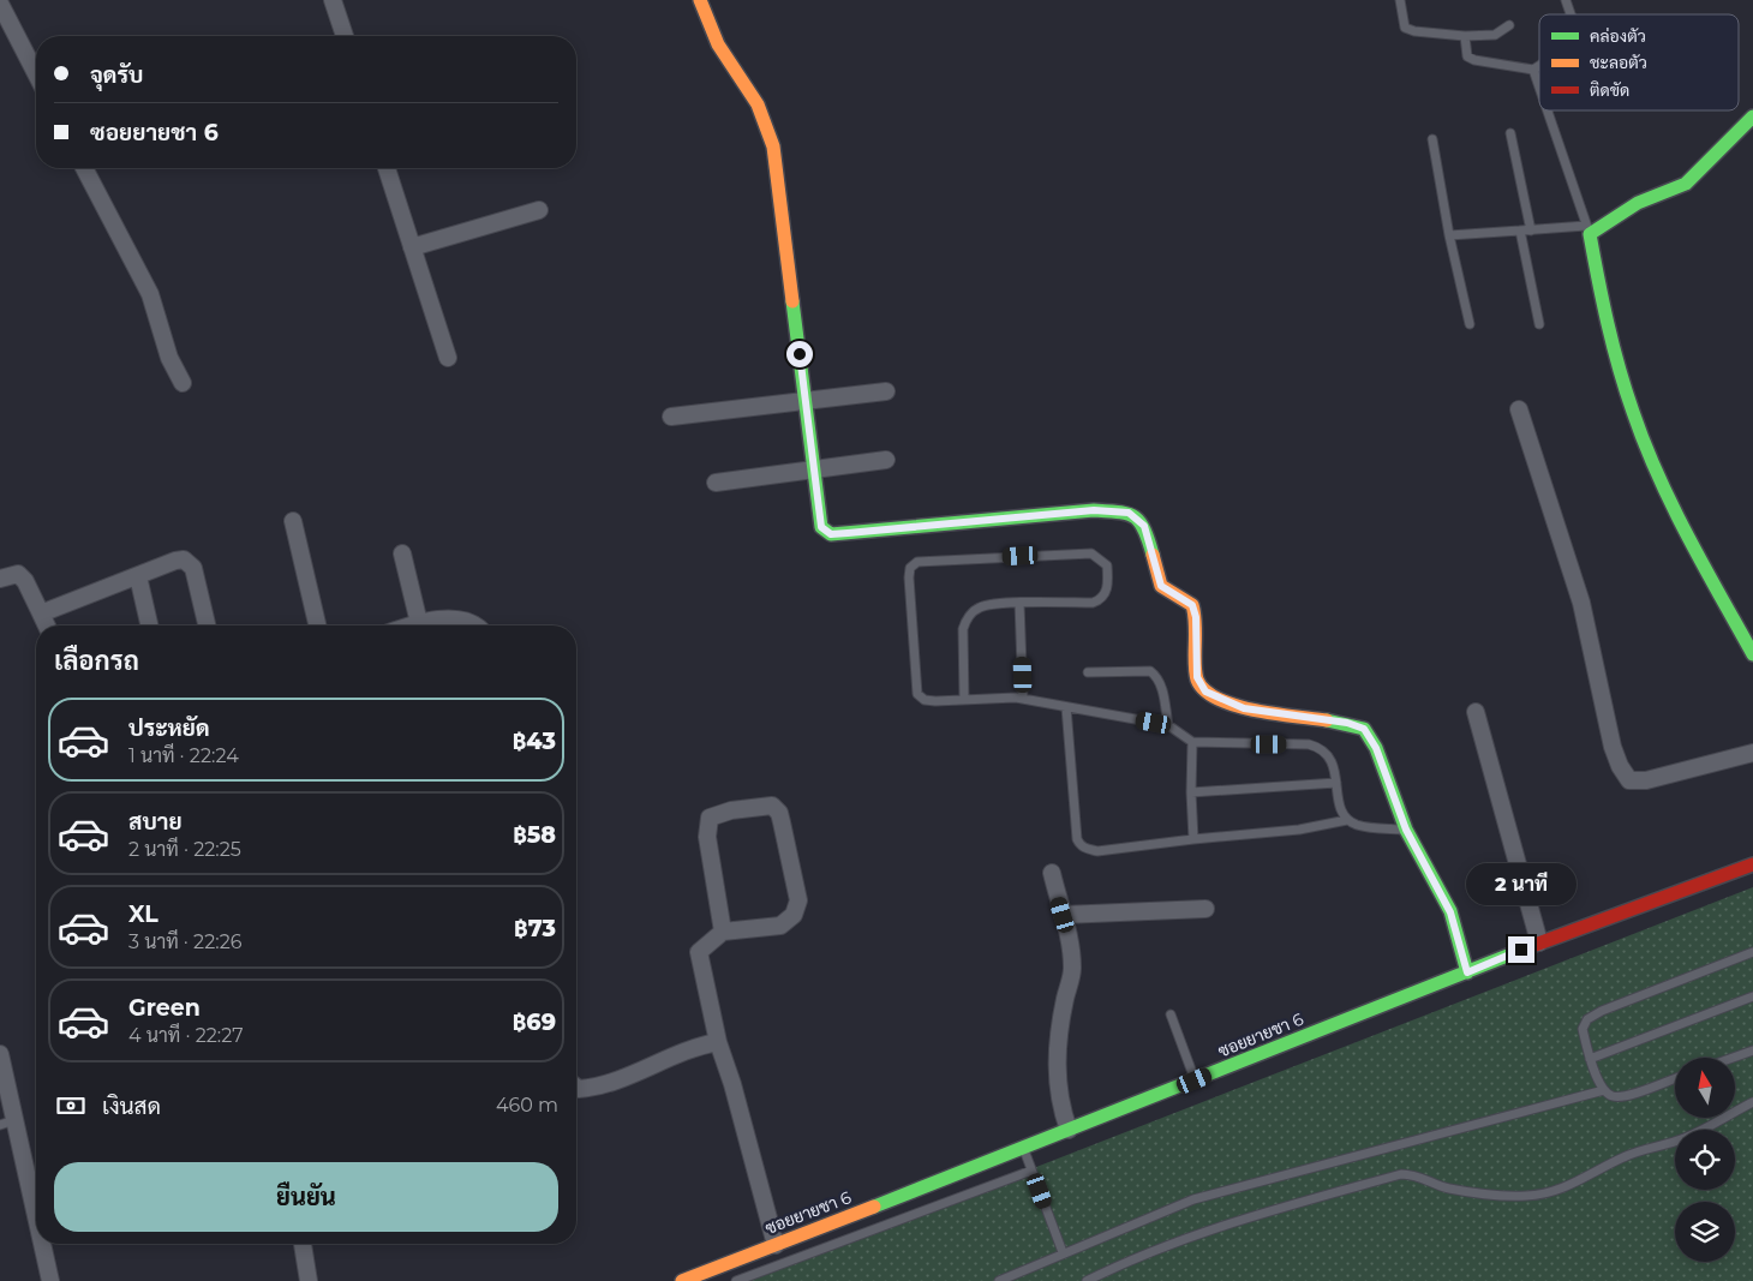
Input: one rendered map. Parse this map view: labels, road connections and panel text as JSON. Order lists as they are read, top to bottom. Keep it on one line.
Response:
{"streets":{"street":["ซอยยายชา 6"]},"legend":["คล่องตัว","ชะลอตัว","ติดขัด"],"north":"top","page":{"banner":["จุดรับ","ซอยยายชา 6"],"heading":"เลือกรถ","list":[{"name":"ประหยัด","note":"1 นาที · 22:24","value":"฿43"},{"name":"สบาย","note":"2 นาที · 22:25","value":"฿58"},{"name":"XL","note":"3 นาที · 22:26","value":"฿73"},{"name":"Green","note":"4 นาที · 22:27","value":"฿69"}],"bubble":"2 นาที","pay":["เงินสด","460 m"],"buttons":"ยืนยัน"}}
